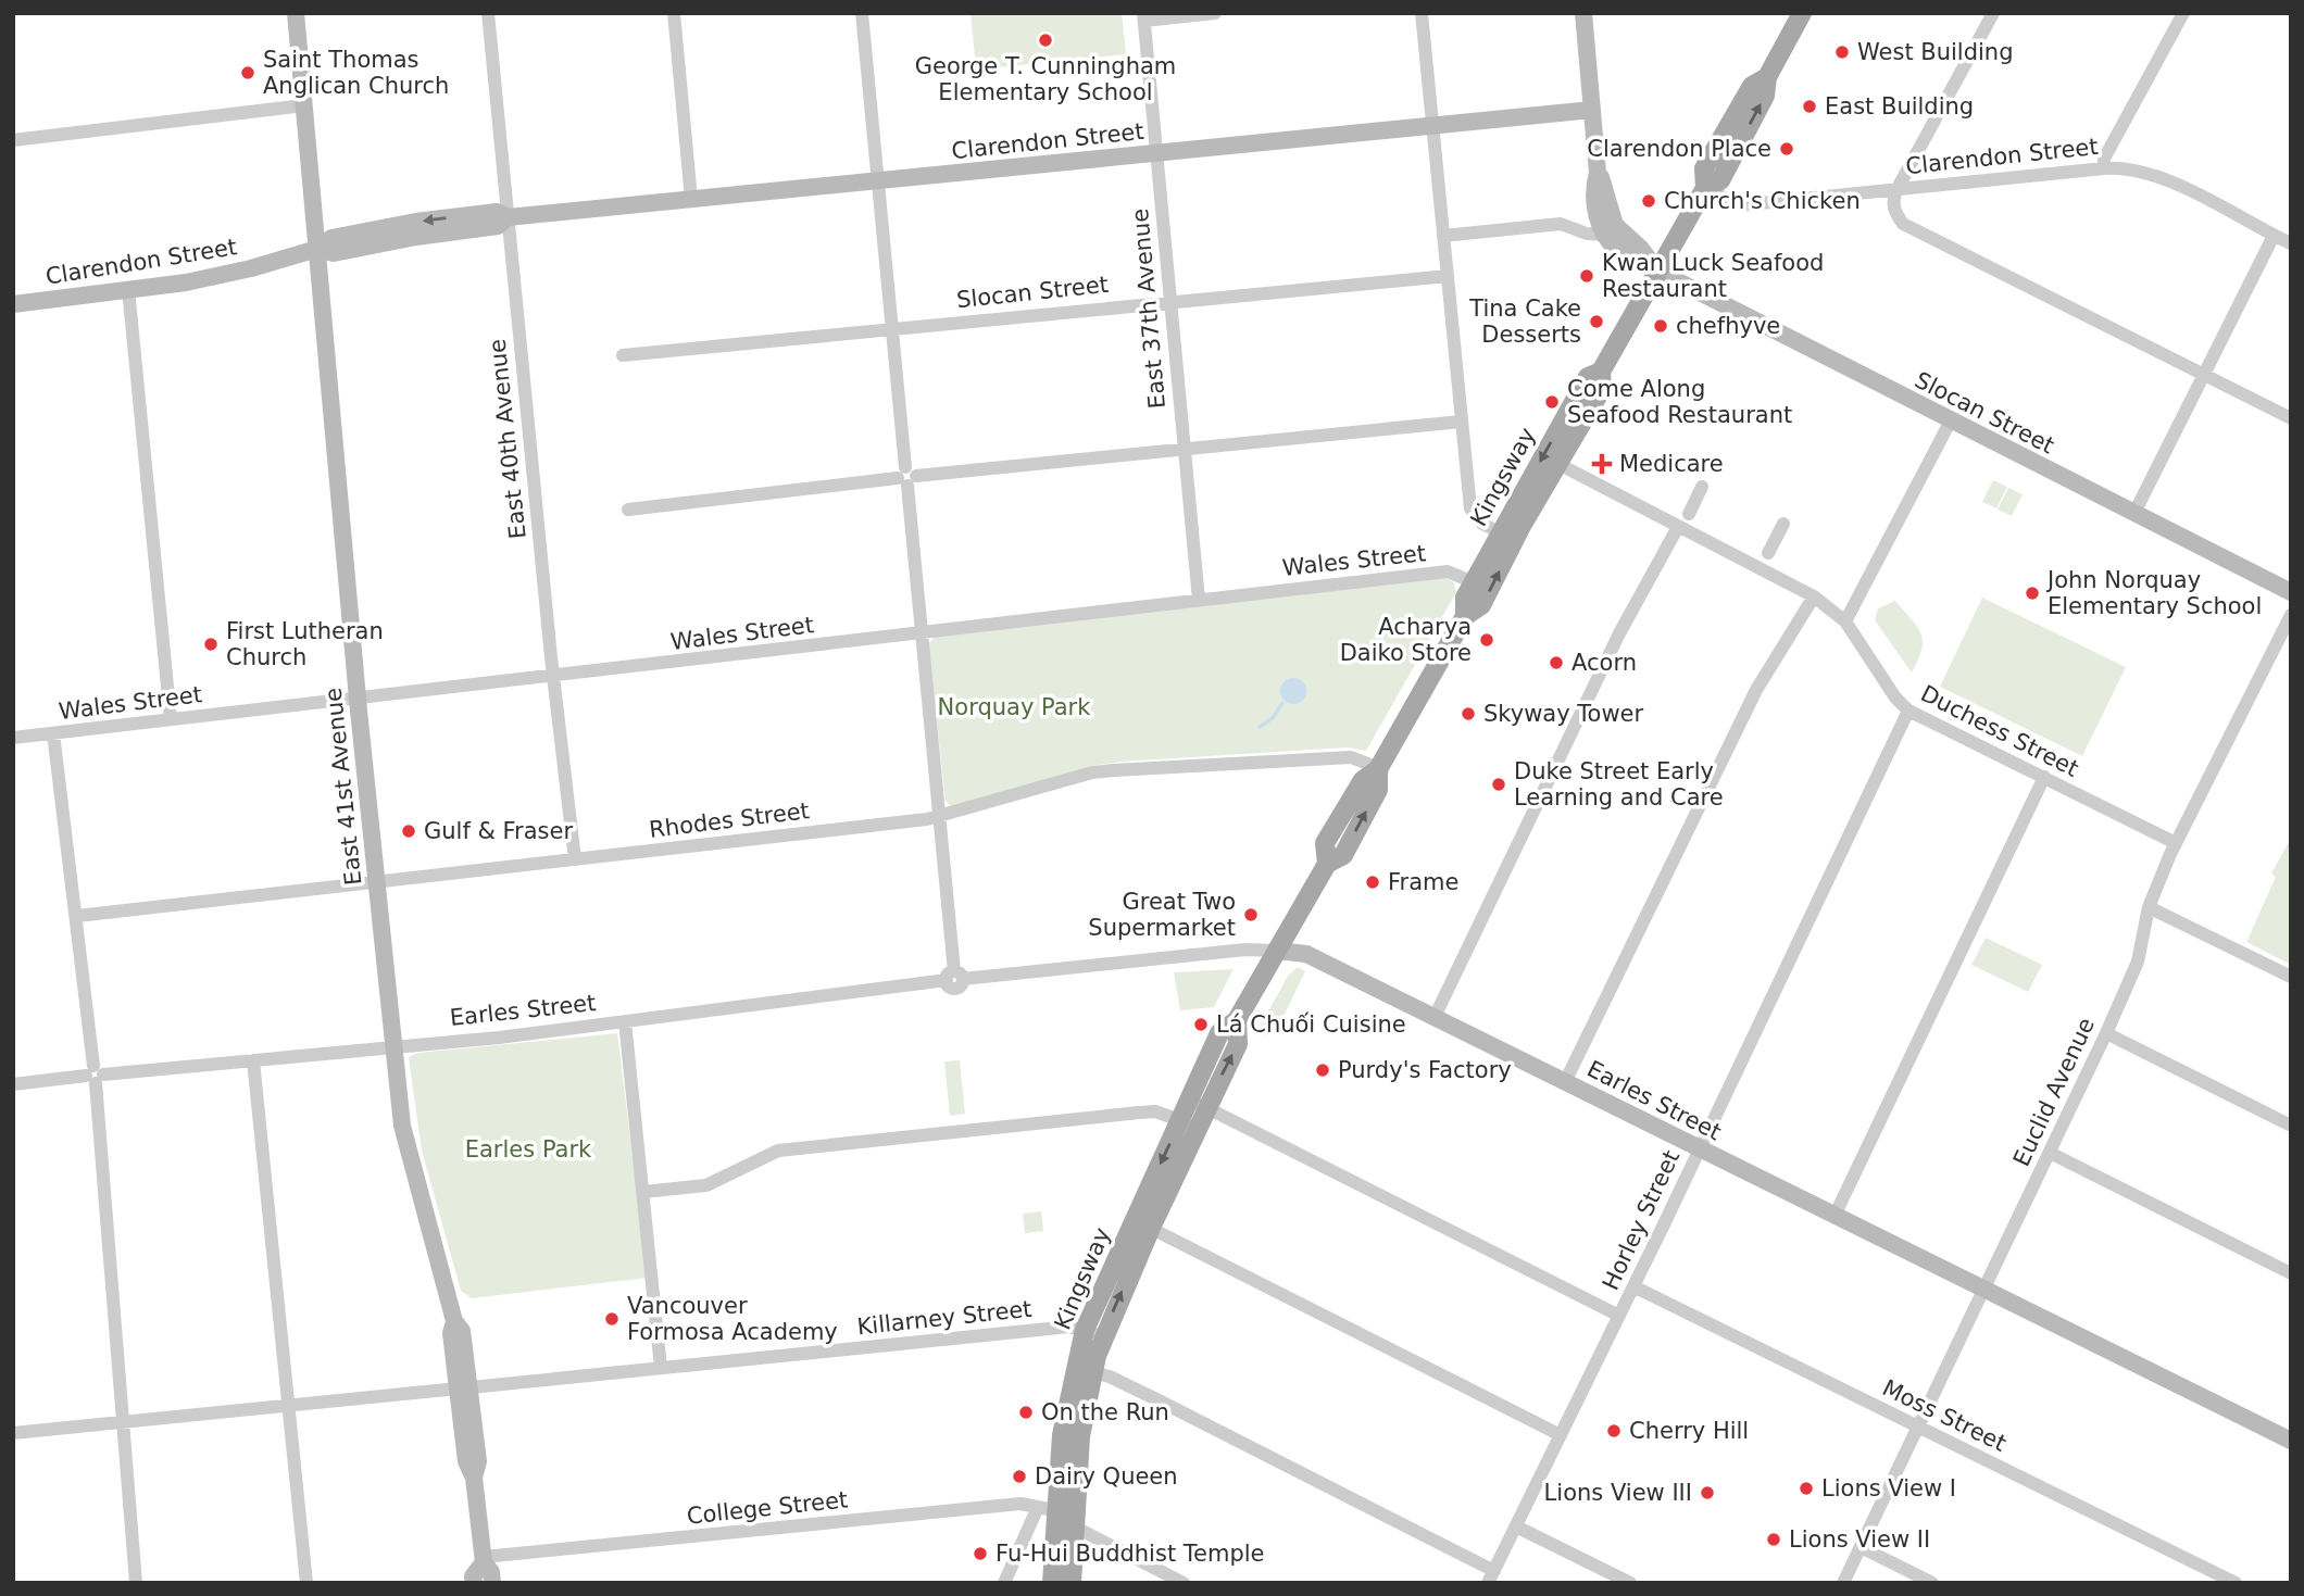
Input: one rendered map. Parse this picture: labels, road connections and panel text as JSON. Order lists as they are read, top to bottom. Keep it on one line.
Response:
{"streets":{"main road":["Kingsway"],"street":["Clarendon Street","Slocan Street","East 37th Avenue","East 40th Avenue","Wales Street","Duchess Street","East 41st Avenue","Rhodes Street","Earles Street","Euclid Avenue","Horley Street","Killarney Street","Moss Street","College Street"]},"crossings":[["Clarendon Street","East 37th Avenue"],["Clarendon Street","East 40th Avenue"],["Clarendon Street","Kingsway"],["Clarendon Street","East 41st Avenue"],["Slocan Street","East 37th Avenue"],["Slocan Street","Kingsway"],["East 37th Avenue","Wales Street"],["East 40th Avenue","Wales Street"],["East 40th Avenue","Rhodes Street"],["Kingsway","Wales Street"],["Kingsway","Duchess Street"],["Kingsway","Rhodes Street"],["Kingsway","Earles Street"],["Kingsway","Killarney Street"],["Kingsway","College Street"],["Wales Street","East 41st Avenue"],["Duchess Street","Euclid Avenue"],["Duchess Street","Horley Street"],["East 41st Avenue","Rhodes Street"],["East 41st Avenue","Earles Street"],["East 41st Avenue","Killarney Street"],["East 41st Avenue","College Street"],["Earles Street","Euclid Avenue"],["Earles Street","Horley Street"],["Euclid Avenue","Moss Street"],["Horley Street","Moss Street"]],"parks":["Norquay Park","Earles Park"],"places":{"other":["George T. Cunningham Elementary School","West Building","Saint Thomas Anglican Church","East Building","Clarendon Place","Church's Chicken","Kwan Luck Seafood Restaurant","Tina Cake Desserts","chefhyve","Come Along Seafood Restaurant","John Norquay Elementary School","Acharya Daiko Store","First Lutheran Church","Acorn","Skyway Tower","Duke Street Early Learning and Care","Gulf & Fraser","Frame","Great Two Supermarket","Lá Chuối Cuisine","Purdy's Factory","Vancouver Formosa Academy","On the Run","Cherry Hill","Dairy Queen","Lions View I","Lions View III","Lions View II","Fu-Hui Buddhist Temple"],"health":["Medicare"]}}
